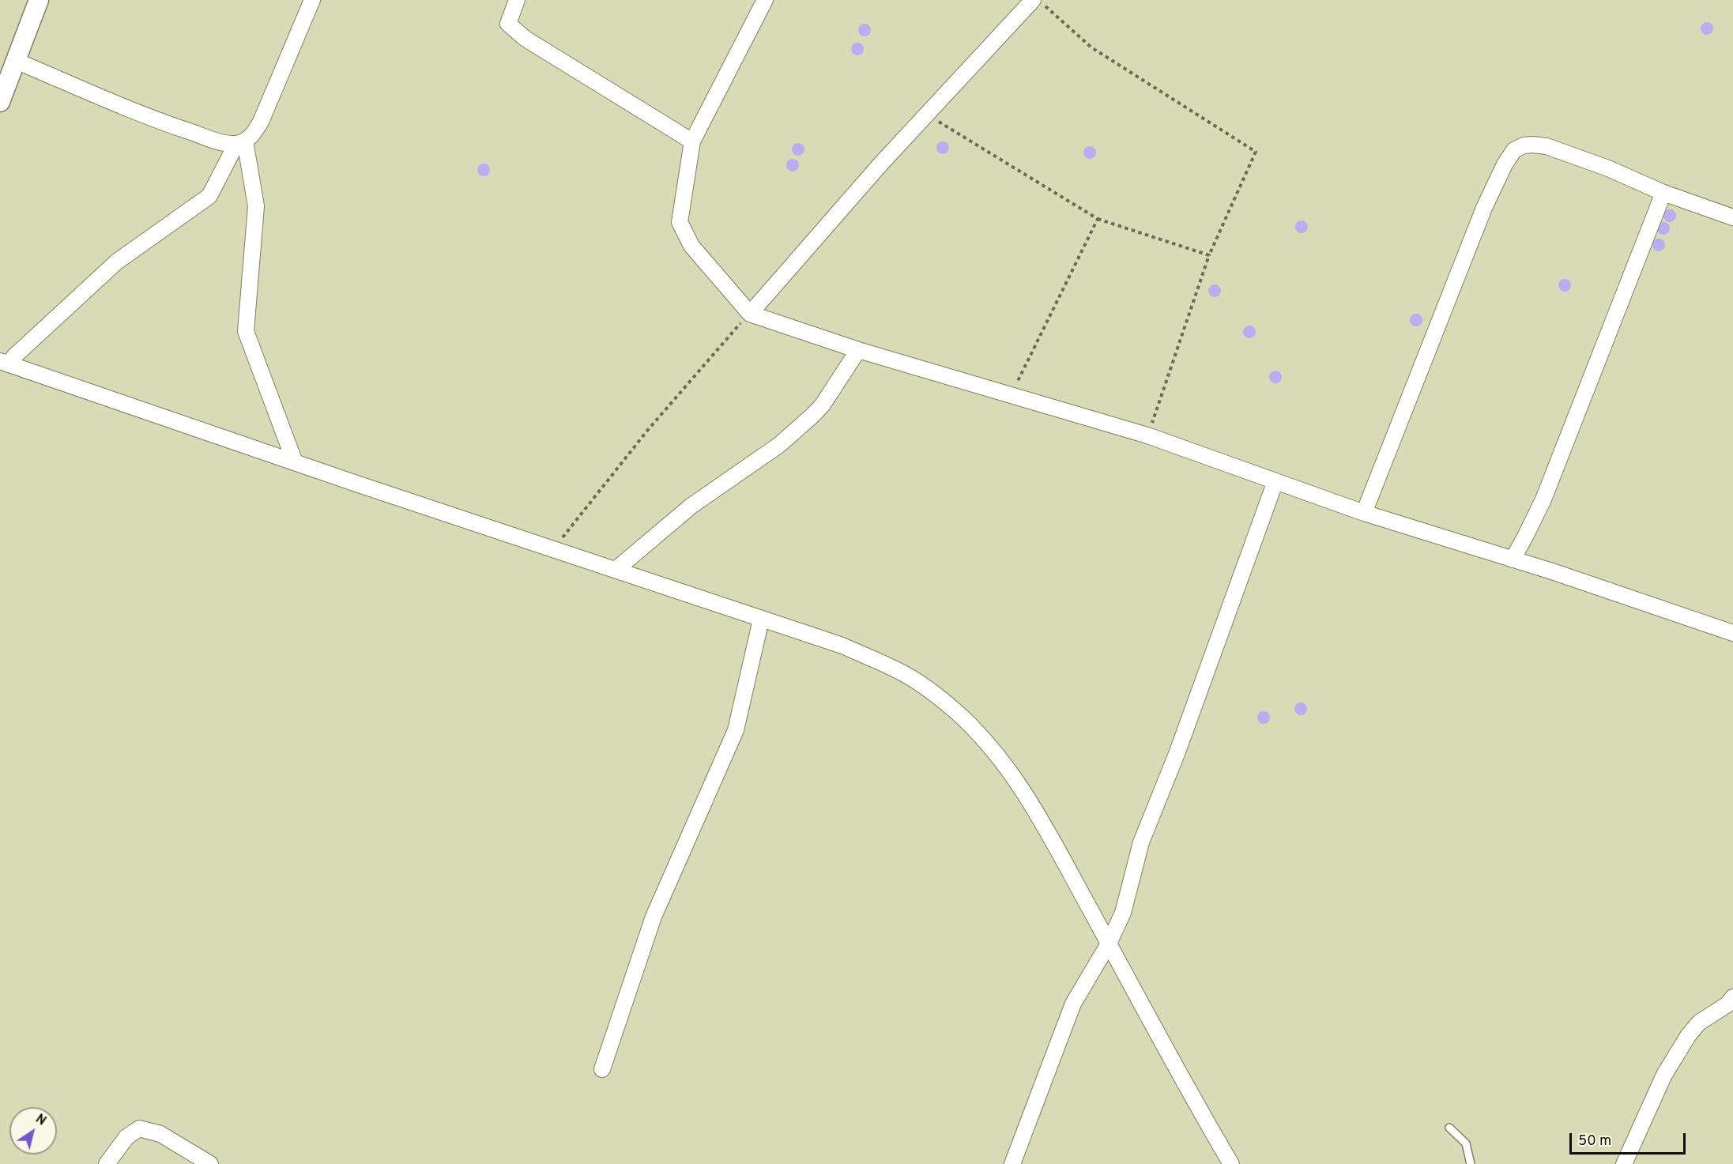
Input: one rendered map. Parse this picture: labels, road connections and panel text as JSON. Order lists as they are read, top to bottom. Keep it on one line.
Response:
{"scale_bar":"50 m","north":"top right"}
